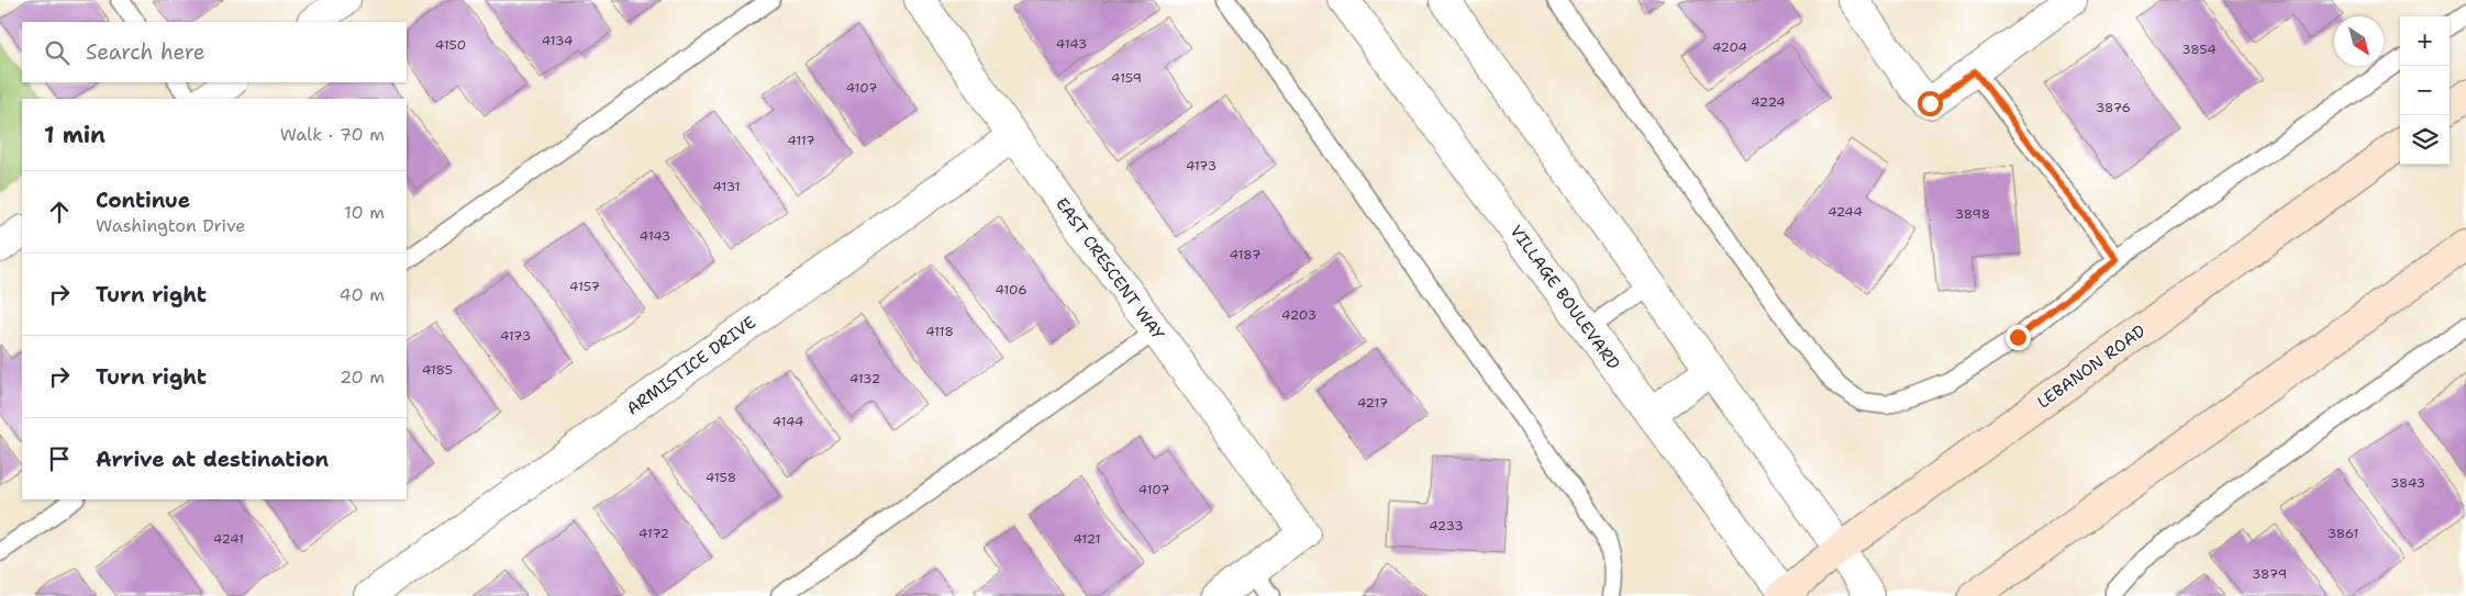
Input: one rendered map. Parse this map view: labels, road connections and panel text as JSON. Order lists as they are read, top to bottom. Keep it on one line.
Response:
{"streets":{"main road":["LEBANON ROAD"],"street":["EAST CRESCENT WAY","VILLAGE BOULEVARD","ARMISTICE DRIVE"]},"crossings":[["EAST CRESCENT WAY","ARMISTICE DRIVE"],["VILLAGE BOULEVARD","LEBANON ROAD"]],"house_numbers":["4134","4143","4150","4204","3854","4159","4107","4224","3876","4117","4173","4131","4244","3898","4143","4187","4157","4106","4203","4118","4173","4185","4132","4217","4144","4158","3843","4107","4233","4172","3861","4241","4121","3879"],"north":"bottom right","page":{"map_buttons":["+","−"],"search":"Search here","heading":["1 min","Walk · 70 m"],"list":[["Continue","Washington Drive","10 m"],["Turn right","40 m"],["Turn right","20 m"],"Arrive at destination"]}}
